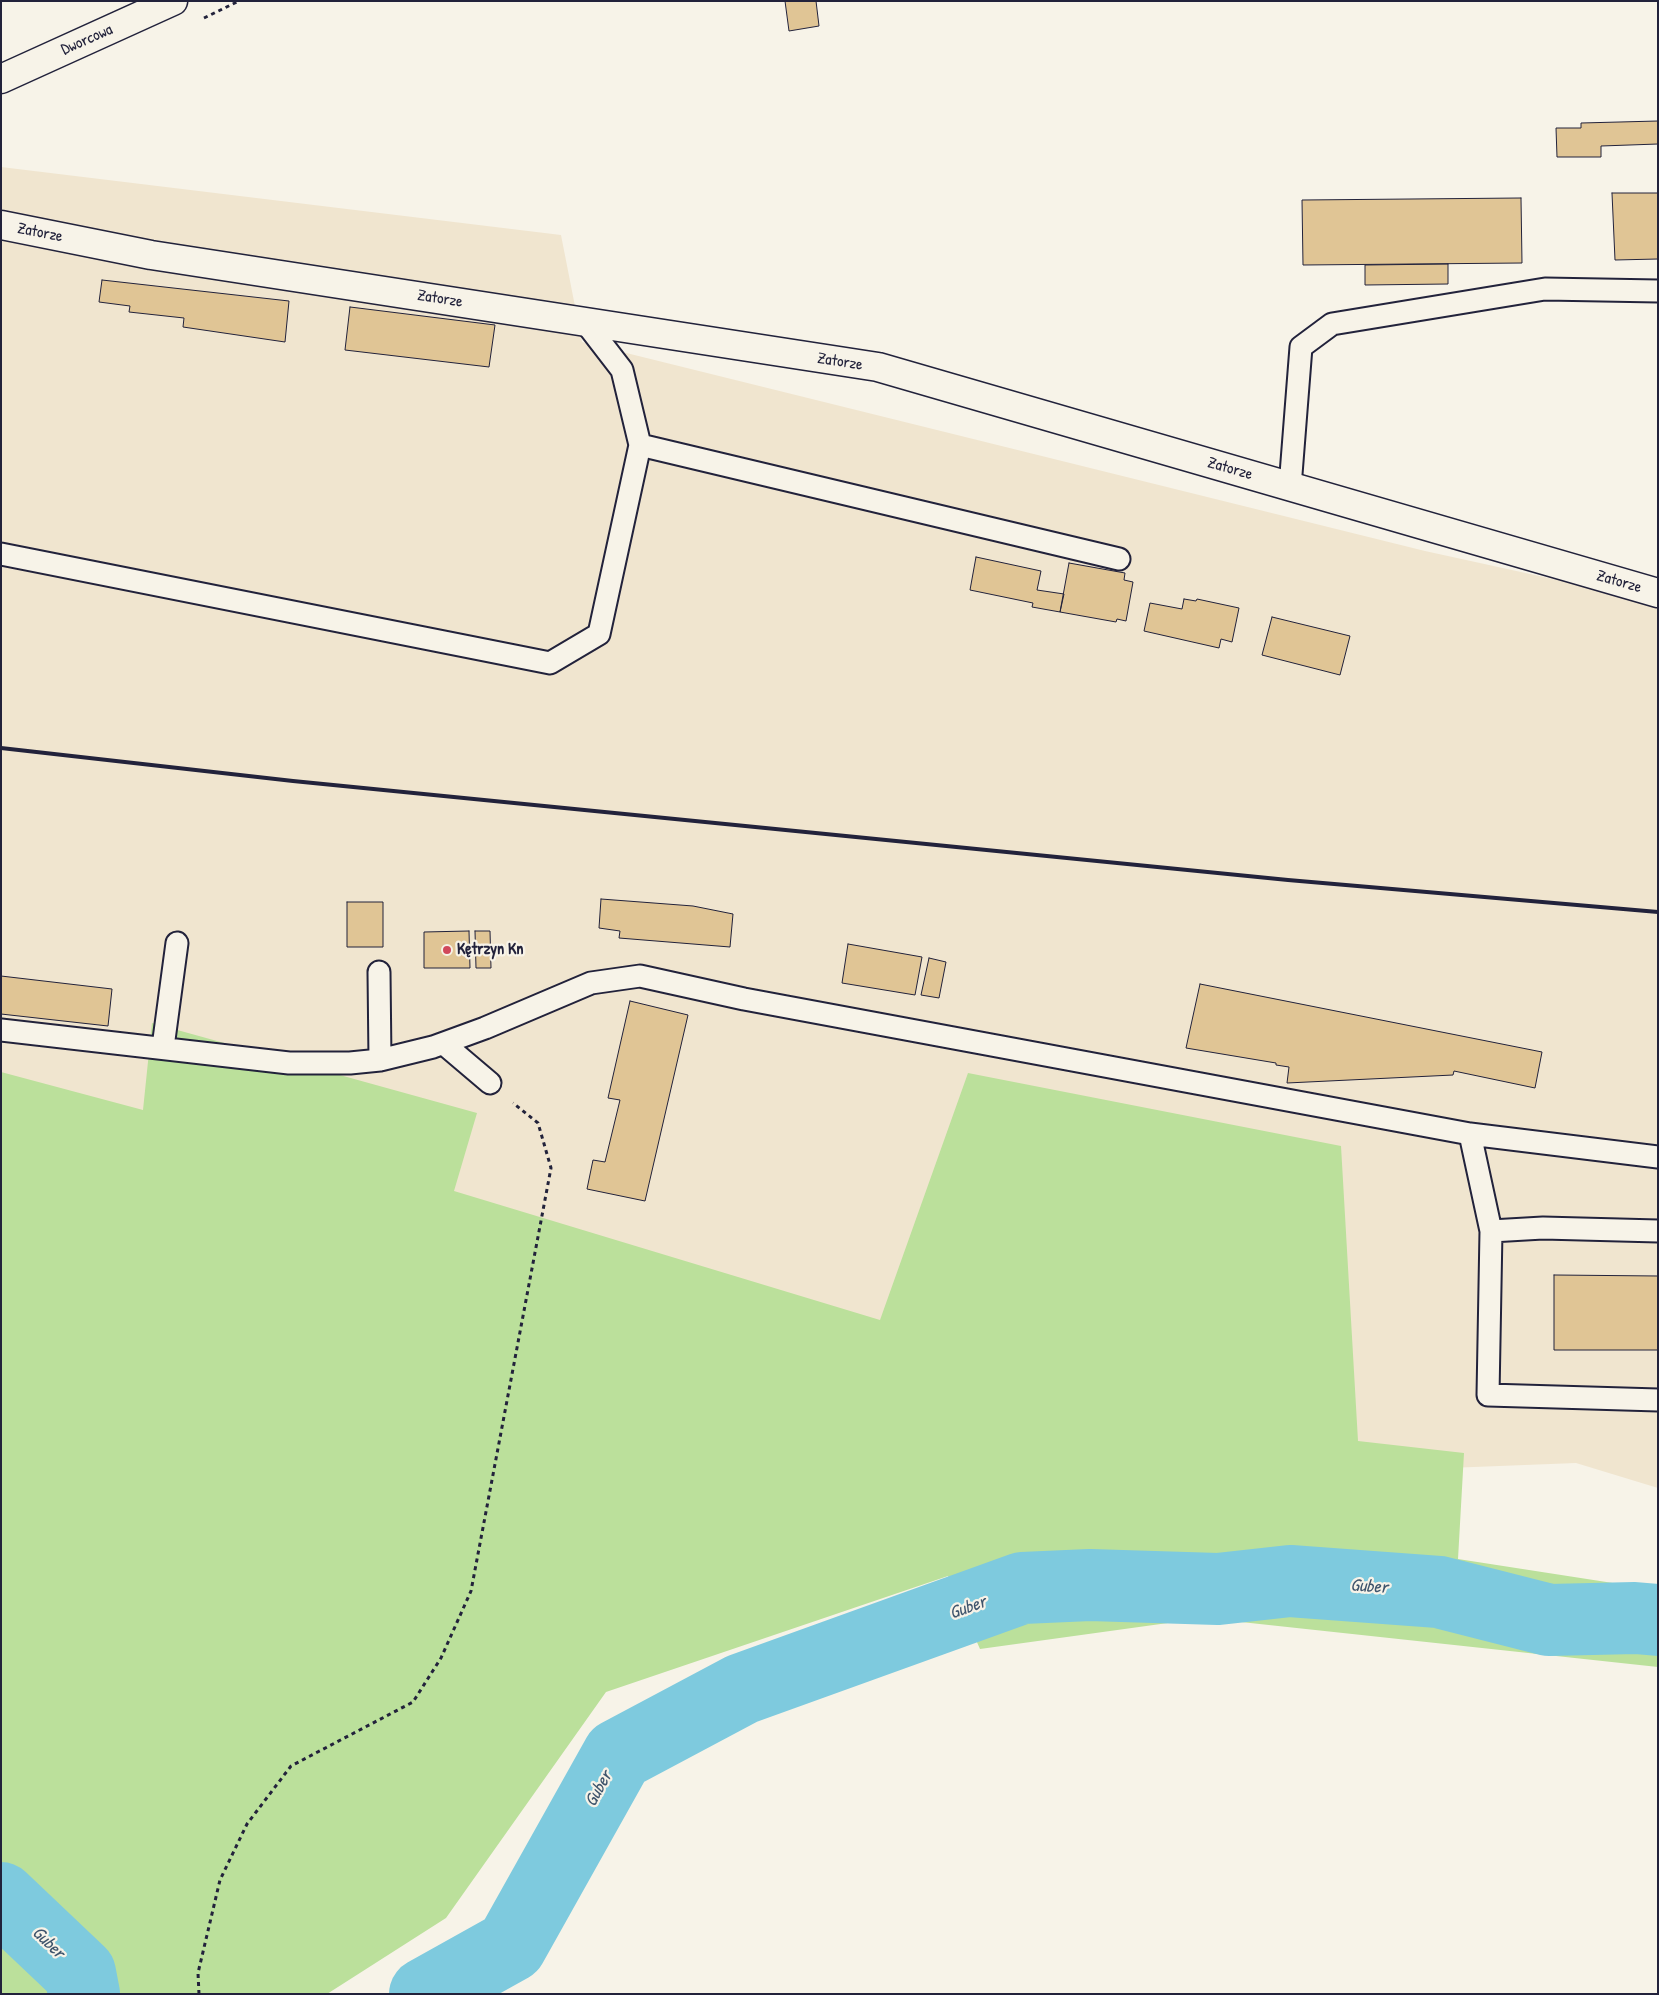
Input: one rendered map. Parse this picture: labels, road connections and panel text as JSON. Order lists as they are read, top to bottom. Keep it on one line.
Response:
{"streets":{"street":["Dworcowa","Zatorze"]},"water":["Guber"],"places":["Kętrzyn Kn"]}
